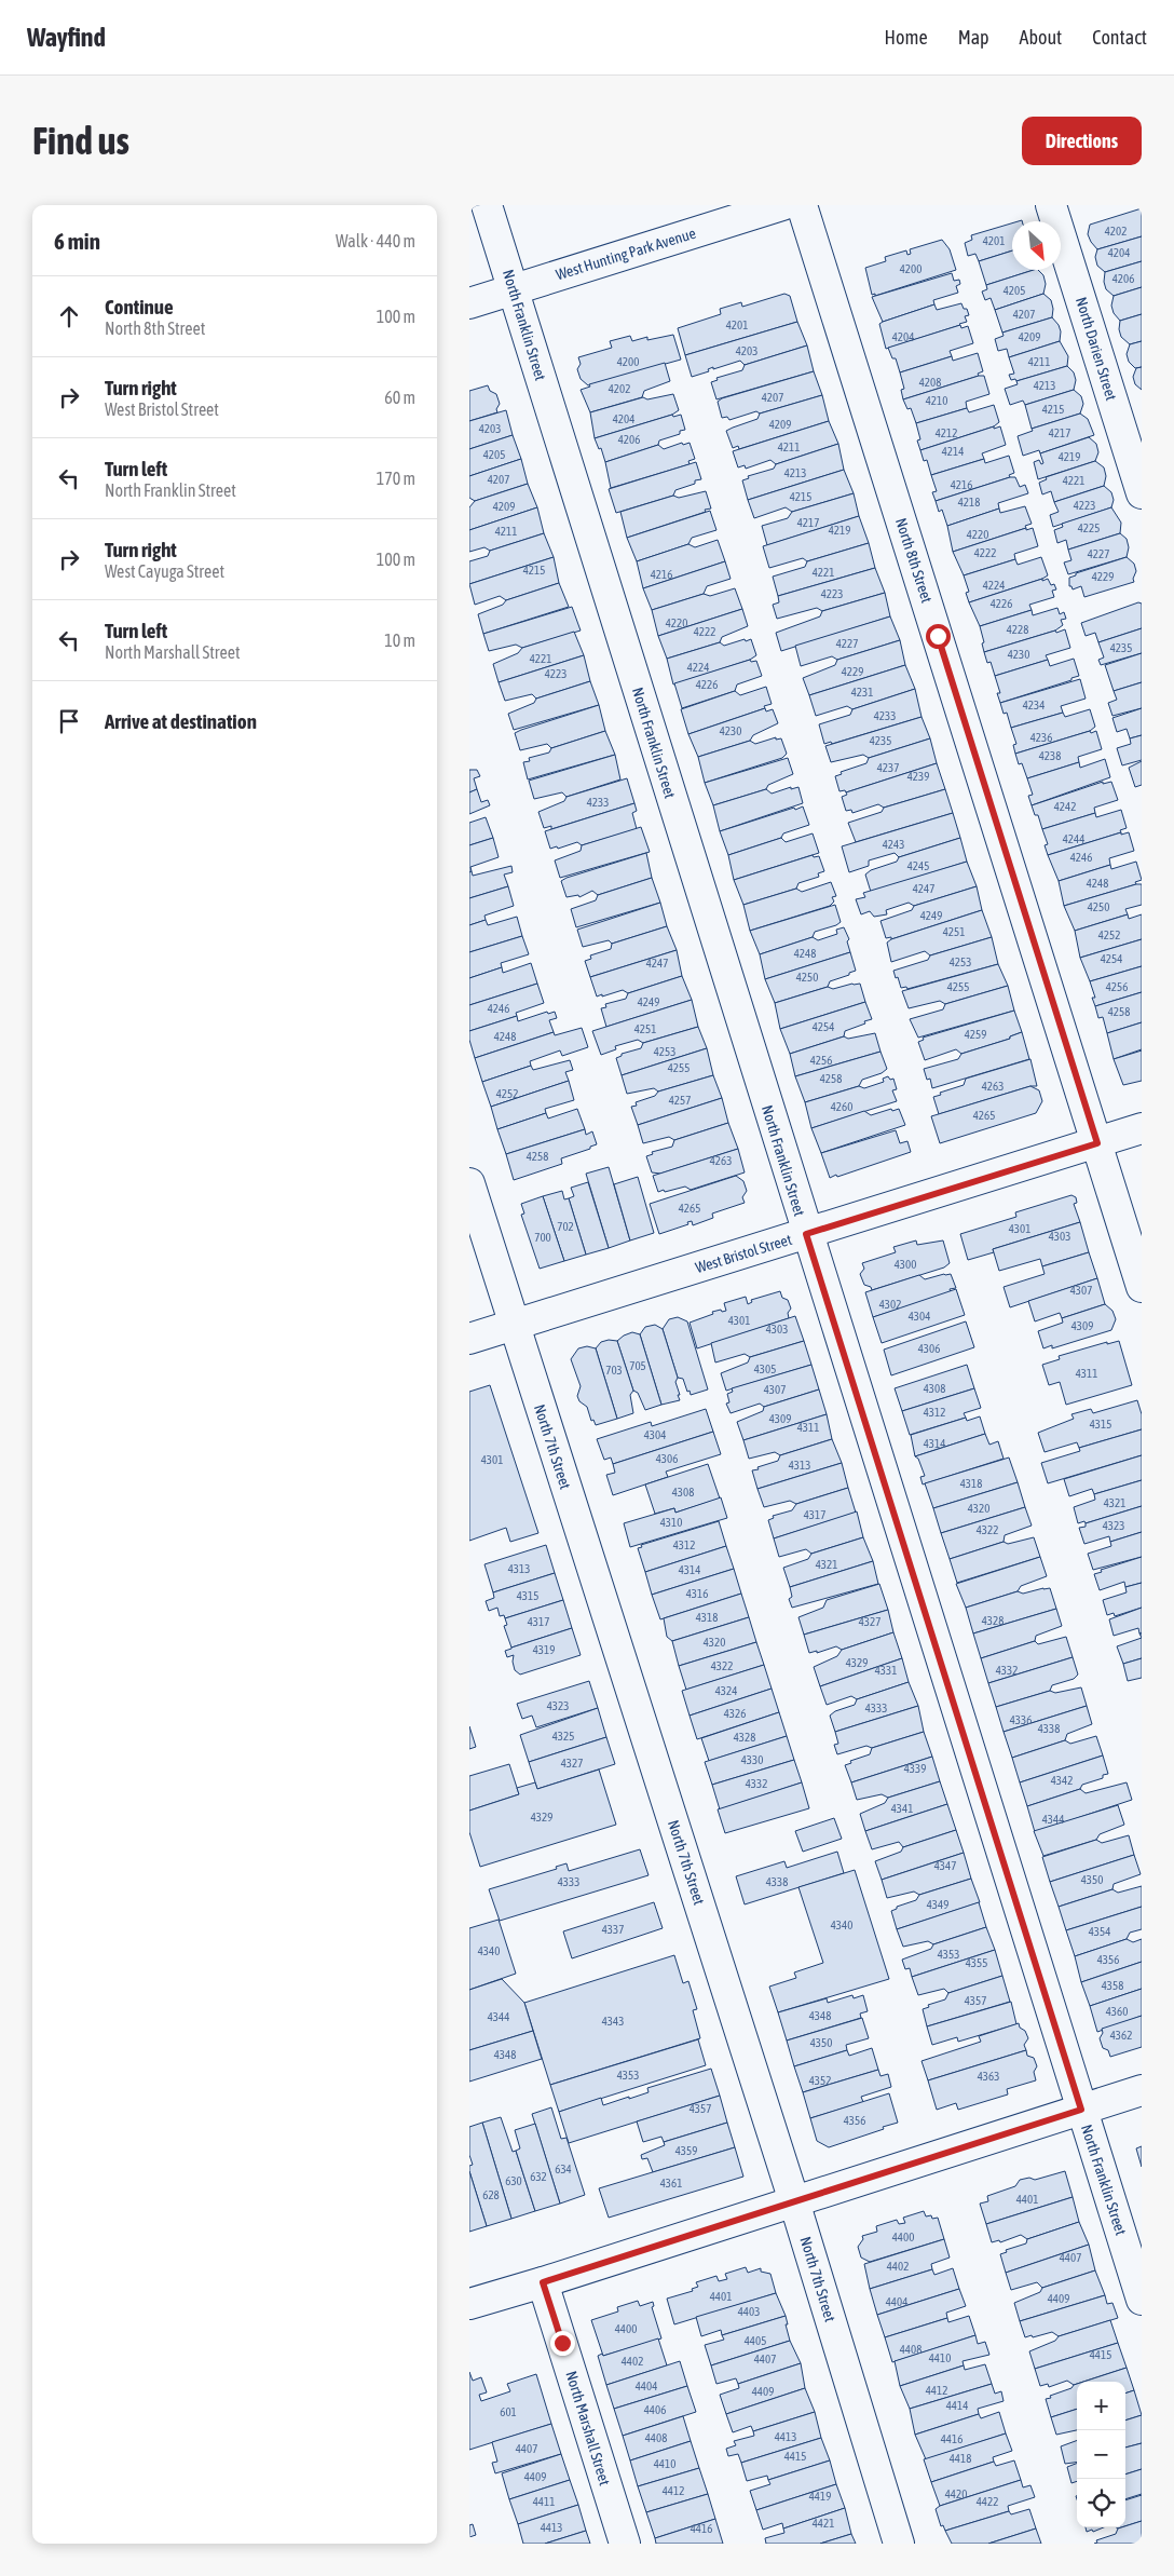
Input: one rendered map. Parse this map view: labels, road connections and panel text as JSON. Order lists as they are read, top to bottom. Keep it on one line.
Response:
{"streets":{"street":["West Hunting Park Avenue","North Franklin Street","North Darien Street","North 8th Street","West Bristol Street","North 7th Street","North Marshall Street"]},"crossings":[["West Hunting Park Avenue","North Franklin Street"],["North Franklin Street","West Bristol Street"],["North 8th Street","West Bristol Street"],["West Bristol Street","North 7th Street"]],"house_numbers":["4202","4201","4204","4200","4206","4205","4207","4201","4204","4209","4203","4200","4211","4208","4213","4202","4207","4210","4215","4204","4209","4203","4212","4217","4206","4211","4214","4205","4219","4213","4207","4221","4216","4215","4218","4223","4209","4217","4225","4219","4211","4220","4222","4227","4215","4221","4216","4229","4224","4223","4226","4220","4228","4222","4227","4235","4230","4221","4224","4229","4223","4226","4231","4234","4233","4230","4236","4235","4238","4237","4239","4233","4242","4244","4243","4246","4245","4248","4247","4250","4249","4251","4252","4248","4254","4253","4247","4250","4255","4256","4249","4246","4258","4254","4251","4259","4248","4253","4256","4255","4258","4263","4252","4257","4260","4265","4258","4263","4265","702","4301","4303","700","4300","4307","4302","4304","4301","4309","4303","4306","705","4305","703","4311","4308","4307","4312","4309","4315","4311","4304","4314","4306","4301","4313","4318","4308","4321","4320","4317","4310","4323","4322","4312","4321","4313","4314","4316","4315","4318","4328","4317","4327","4320","4319","4329","4322","4331","4332","4324","4323","4333","4326","4336","4338","4325","4328","4330","4327","4339","4342","4332","4341","4329","4344","4347","4350","4333","4338","4349","4340","4337","4354","4340","4353","4356","4355","4358","4357","4360","4348","4344","4343","4362","4350","4348","4353","4363","4352","4357","4356","4359","634","632","630","4361","628","4401","4400","4407","4402","4401","4409","4404","4403","4400","4405","4408","4415","4410","4407","4402","4404","4412","4409","4414","4406","601","4413","4408","4416","4407","4415","4418","4410","4409","4412","4420","4419","4411","4422","4421","4413","4416"],"north":"bottom right","page":{"header":"Wayfind","nav":["Home","Map","About","Contact"],"buttons":"Directions","title":"Find us","heading":["6 min","Walk · 440 m"],"list":[["Continue","North 8th Street","100 m"],["Turn right","West Bristol Street","60 m"],["Turn left","North Franklin Street","170 m"],["Turn right","West Cayuga Street","100 m"],["Turn left","North Marshall Street","10 m"],"Arrive at destination"],"map_buttons":["+","−"]}}
